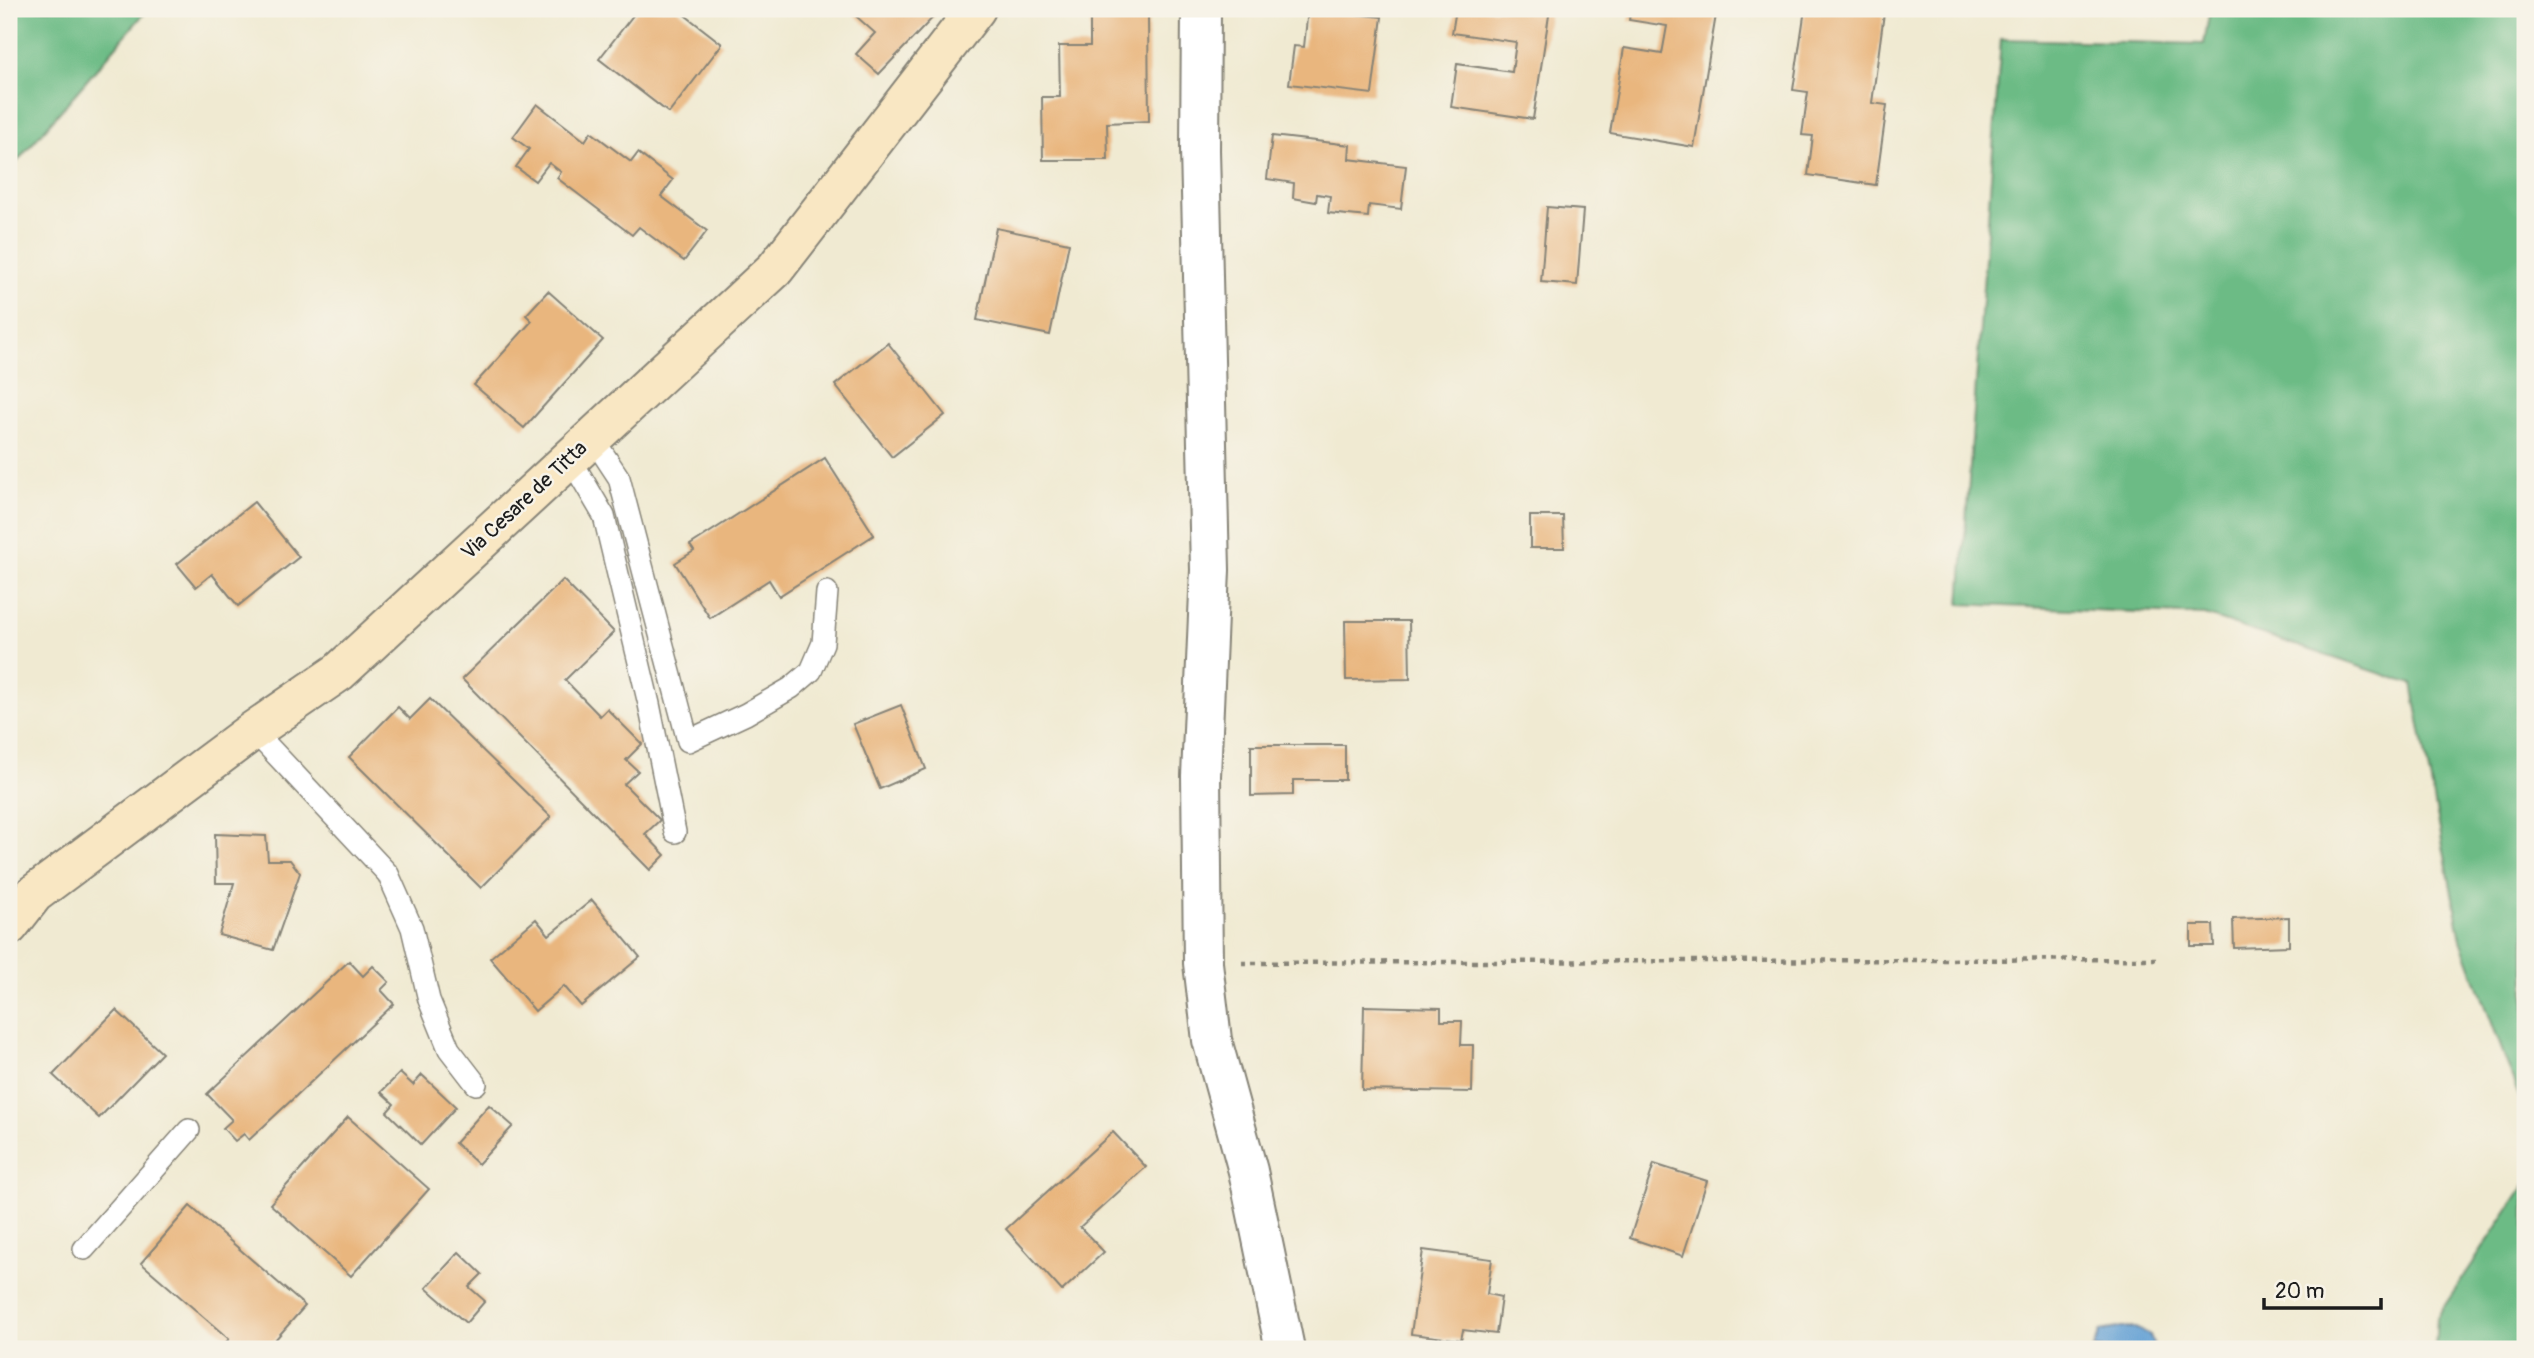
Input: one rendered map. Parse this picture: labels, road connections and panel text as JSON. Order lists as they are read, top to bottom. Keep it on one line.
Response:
{"streets":{"street":["Via Cesare de Titta"]},"scale_bar":"20 m"}
